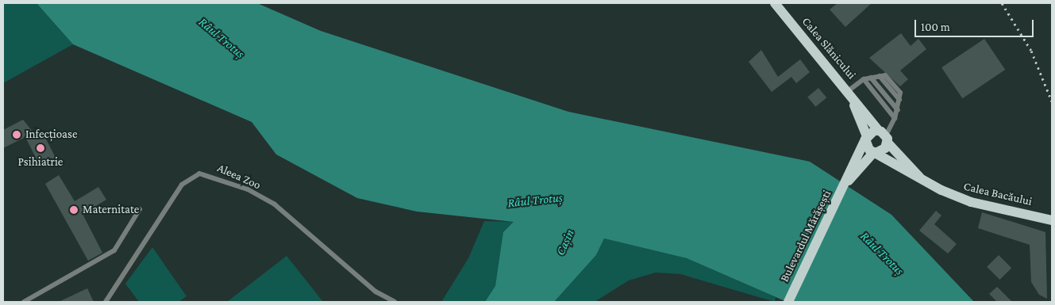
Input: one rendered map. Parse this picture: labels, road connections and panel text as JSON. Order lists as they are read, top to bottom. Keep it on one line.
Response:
{"streets":{"main road":["Calea Slănicului","Calea Bacăului","Bulevardul Mărășești"],"lane":["Aleea Zoo"]},"crossings":[["Calea Slănicului","Calea Bacăului"],["Calea Slănicului","Bulevardul Mărășești"],["Calea Bacăului","Bulevardul Mărășești"]],"water":["Râul Trotuș","Cașin"],"places":["Infecțioase","Psihiatrie","Maternitate"],"scale_bar":"100 m"}
